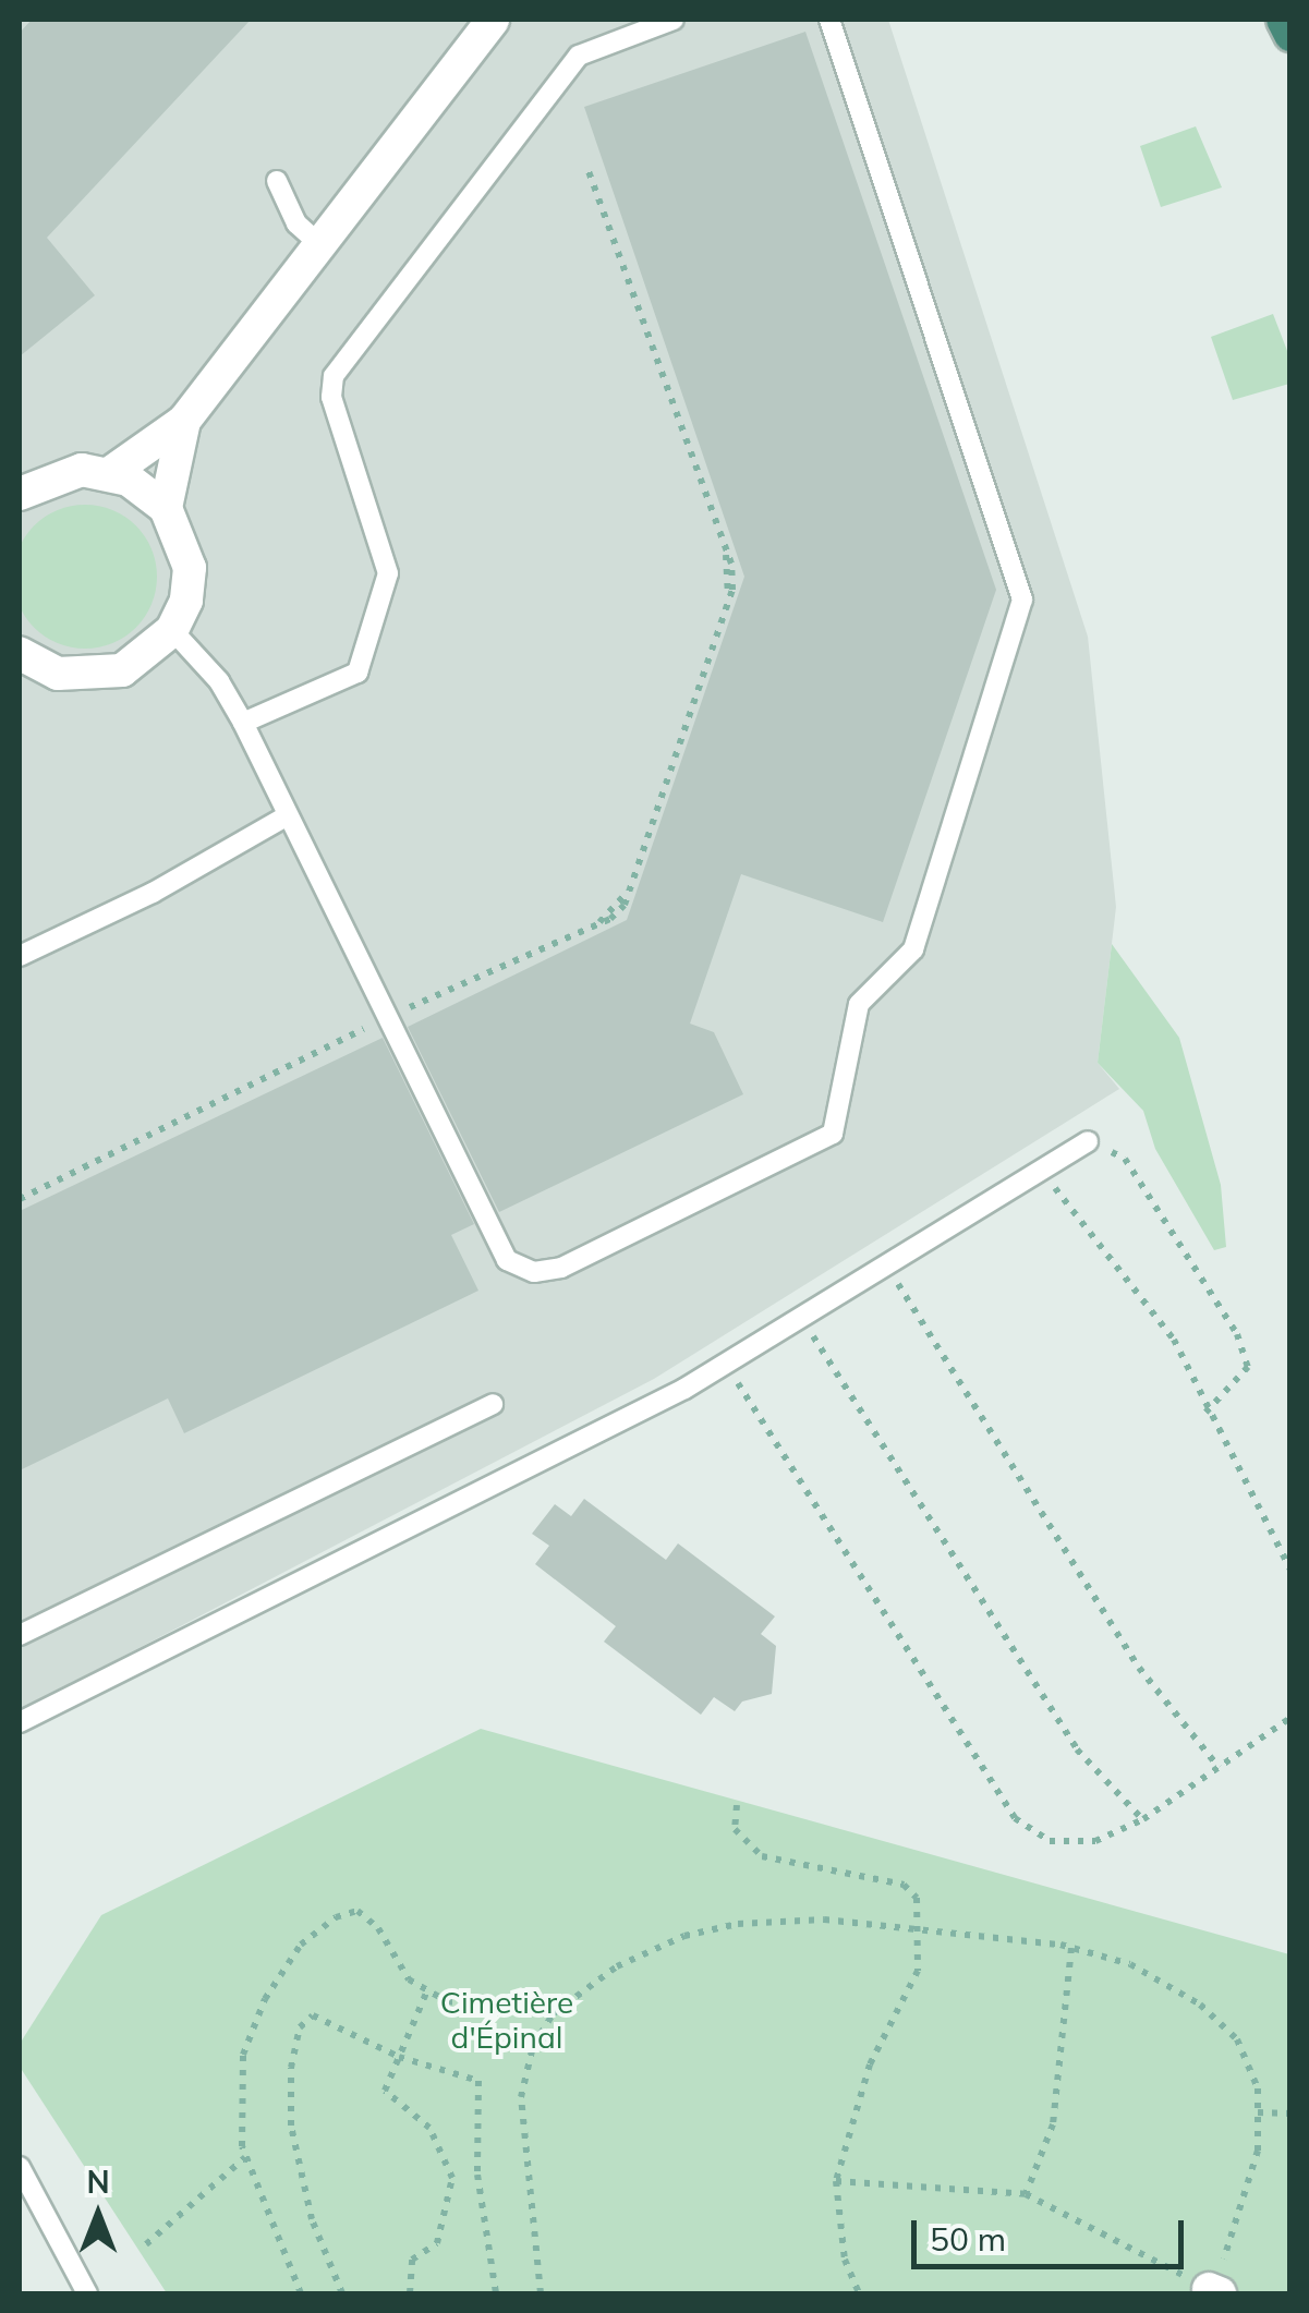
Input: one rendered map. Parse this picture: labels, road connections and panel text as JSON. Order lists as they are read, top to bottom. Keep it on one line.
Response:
{"parks":["Cimetière d'Épinal"],"scale_bar":"50 m","north":"top"}
